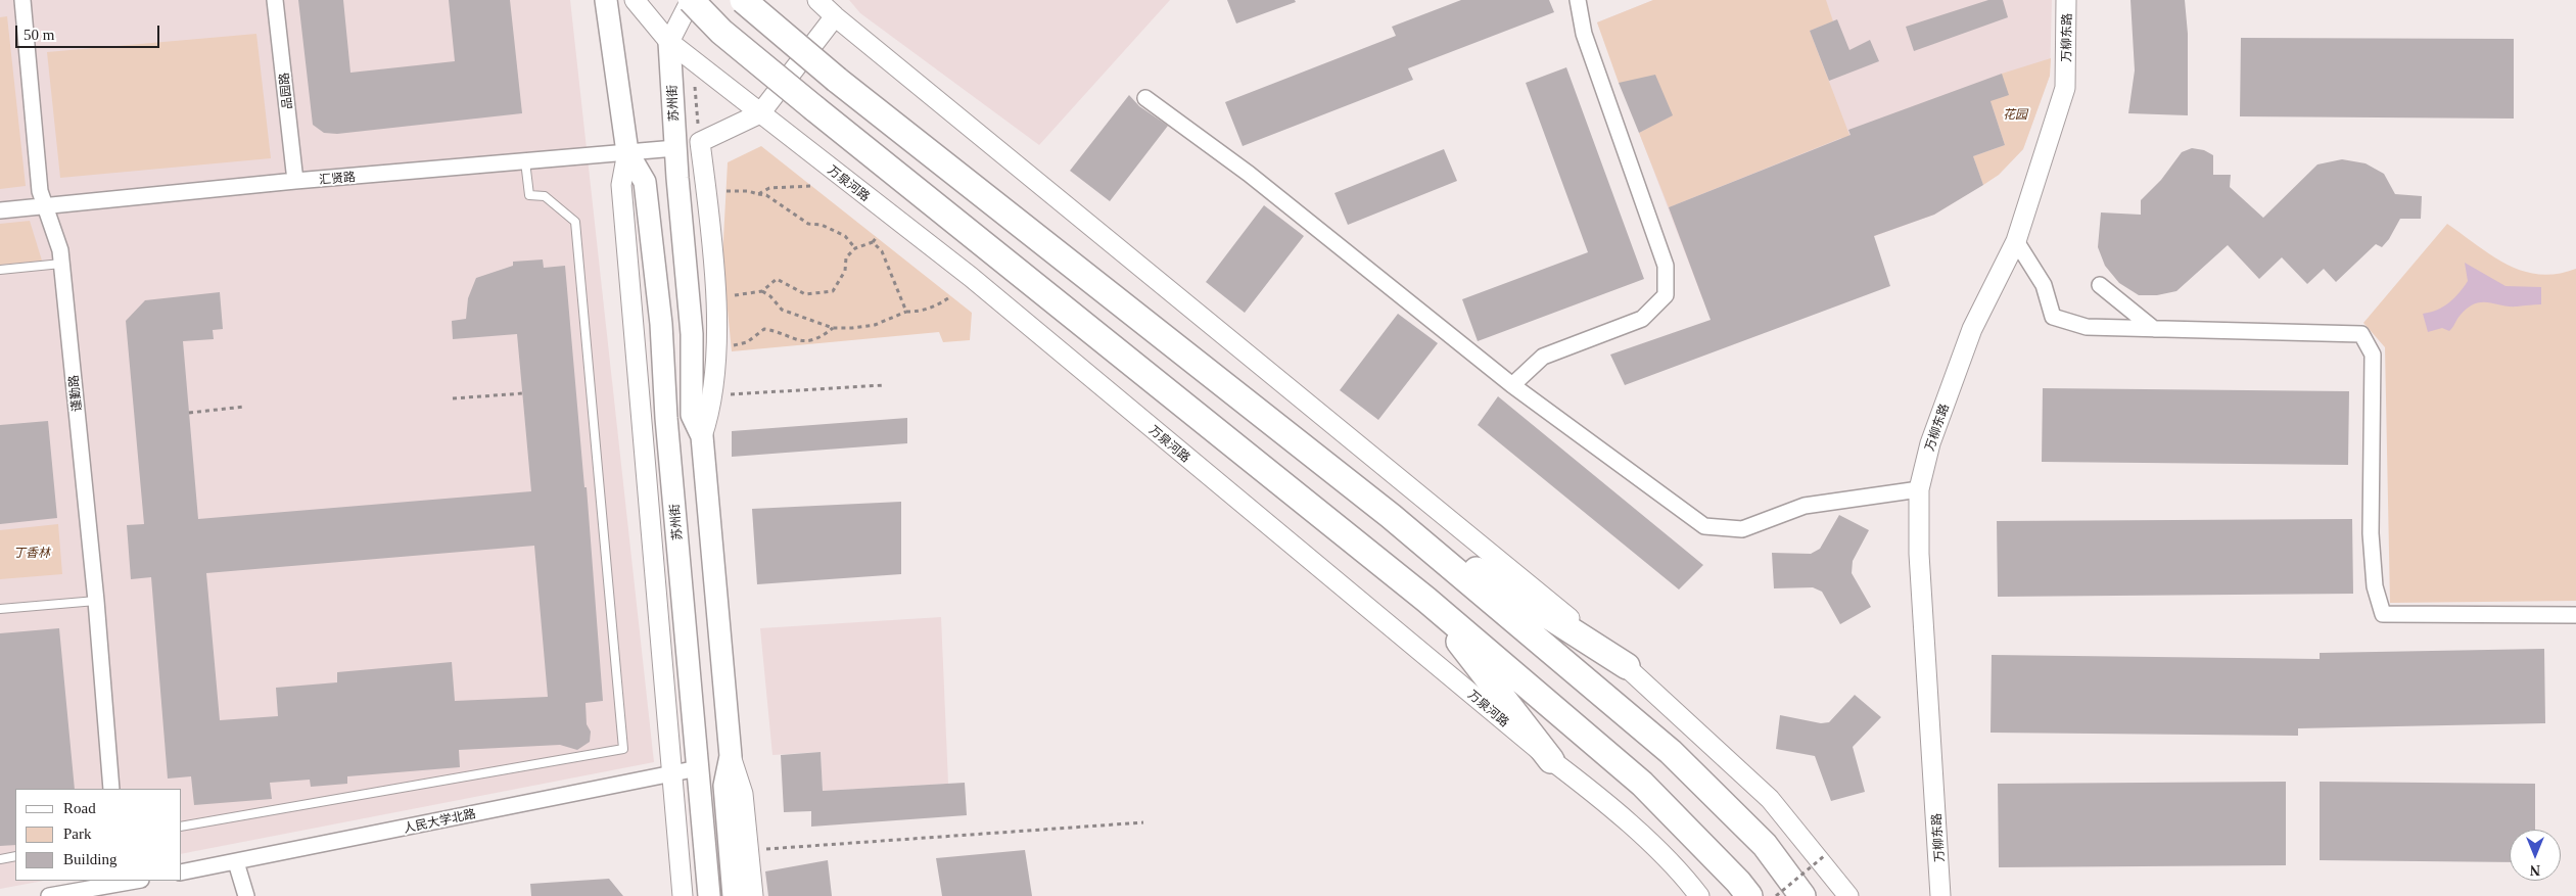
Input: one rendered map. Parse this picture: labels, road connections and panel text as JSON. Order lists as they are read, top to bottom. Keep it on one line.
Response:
{"streets":{"main road":["苏州街"],"street":["万柳东路","品园路","汇贤路","万泉河路","谨勤路","人民大学北路"]},"crossings":[["品园路","汇贤路"],["苏州街","汇贤路"],["苏州街","万泉河路"],["苏州街","人民大学北路"],["汇贤路","谨勤路"]],"parks":["花园","丁香林"],"legend":["Road","Park","Building"],"scale_bar":"50 m","north":"bottom"}
